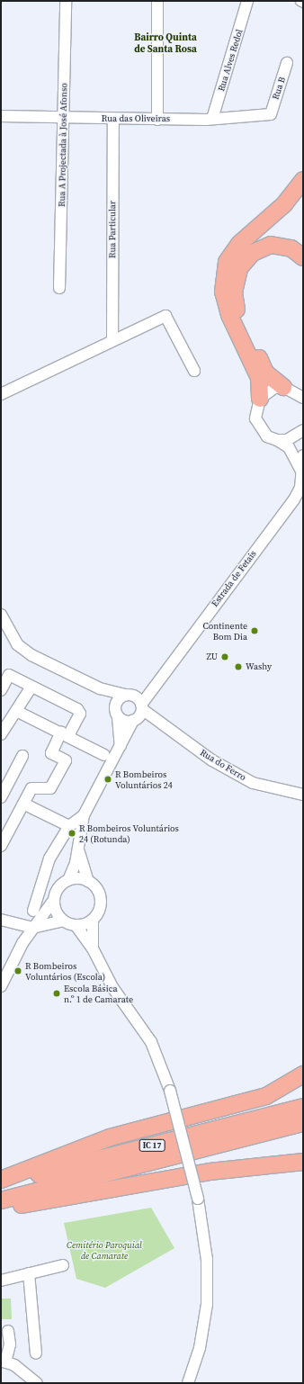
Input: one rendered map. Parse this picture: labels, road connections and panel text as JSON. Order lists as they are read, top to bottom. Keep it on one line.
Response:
{"streets":{"highway":["IC 17"],"street":["Rua Alves Redol","Rua B","Rua das Oliveiras","Rua A Projectada à José Afonso","Rua Particular","Estrada de Fetais","Rua do Ferro"]},"crossings":[["Rua Alves Redol","Rua das Oliveiras"],["Rua B","Rua das Oliveiras"],["Rua das Oliveiras","Rua A Projectada à José Afonso"],["Rua das Oliveiras","Rua Particular"],["Estrada de Fetais","Rua do Ferro"]],"districts":["Bairro Quinta de Santa Rosa"],"parks":["Cemitério Paroquial de Camarate"],"places":["Continente Bom Dia","ZU","Washy","R Bombeiros Voluntários 24","R Bombeiros Voluntários 24 (Rotunda)","R Bombeiros Voluntários (Escola)","Escola Básica n.º 1 de Camarate"]}
